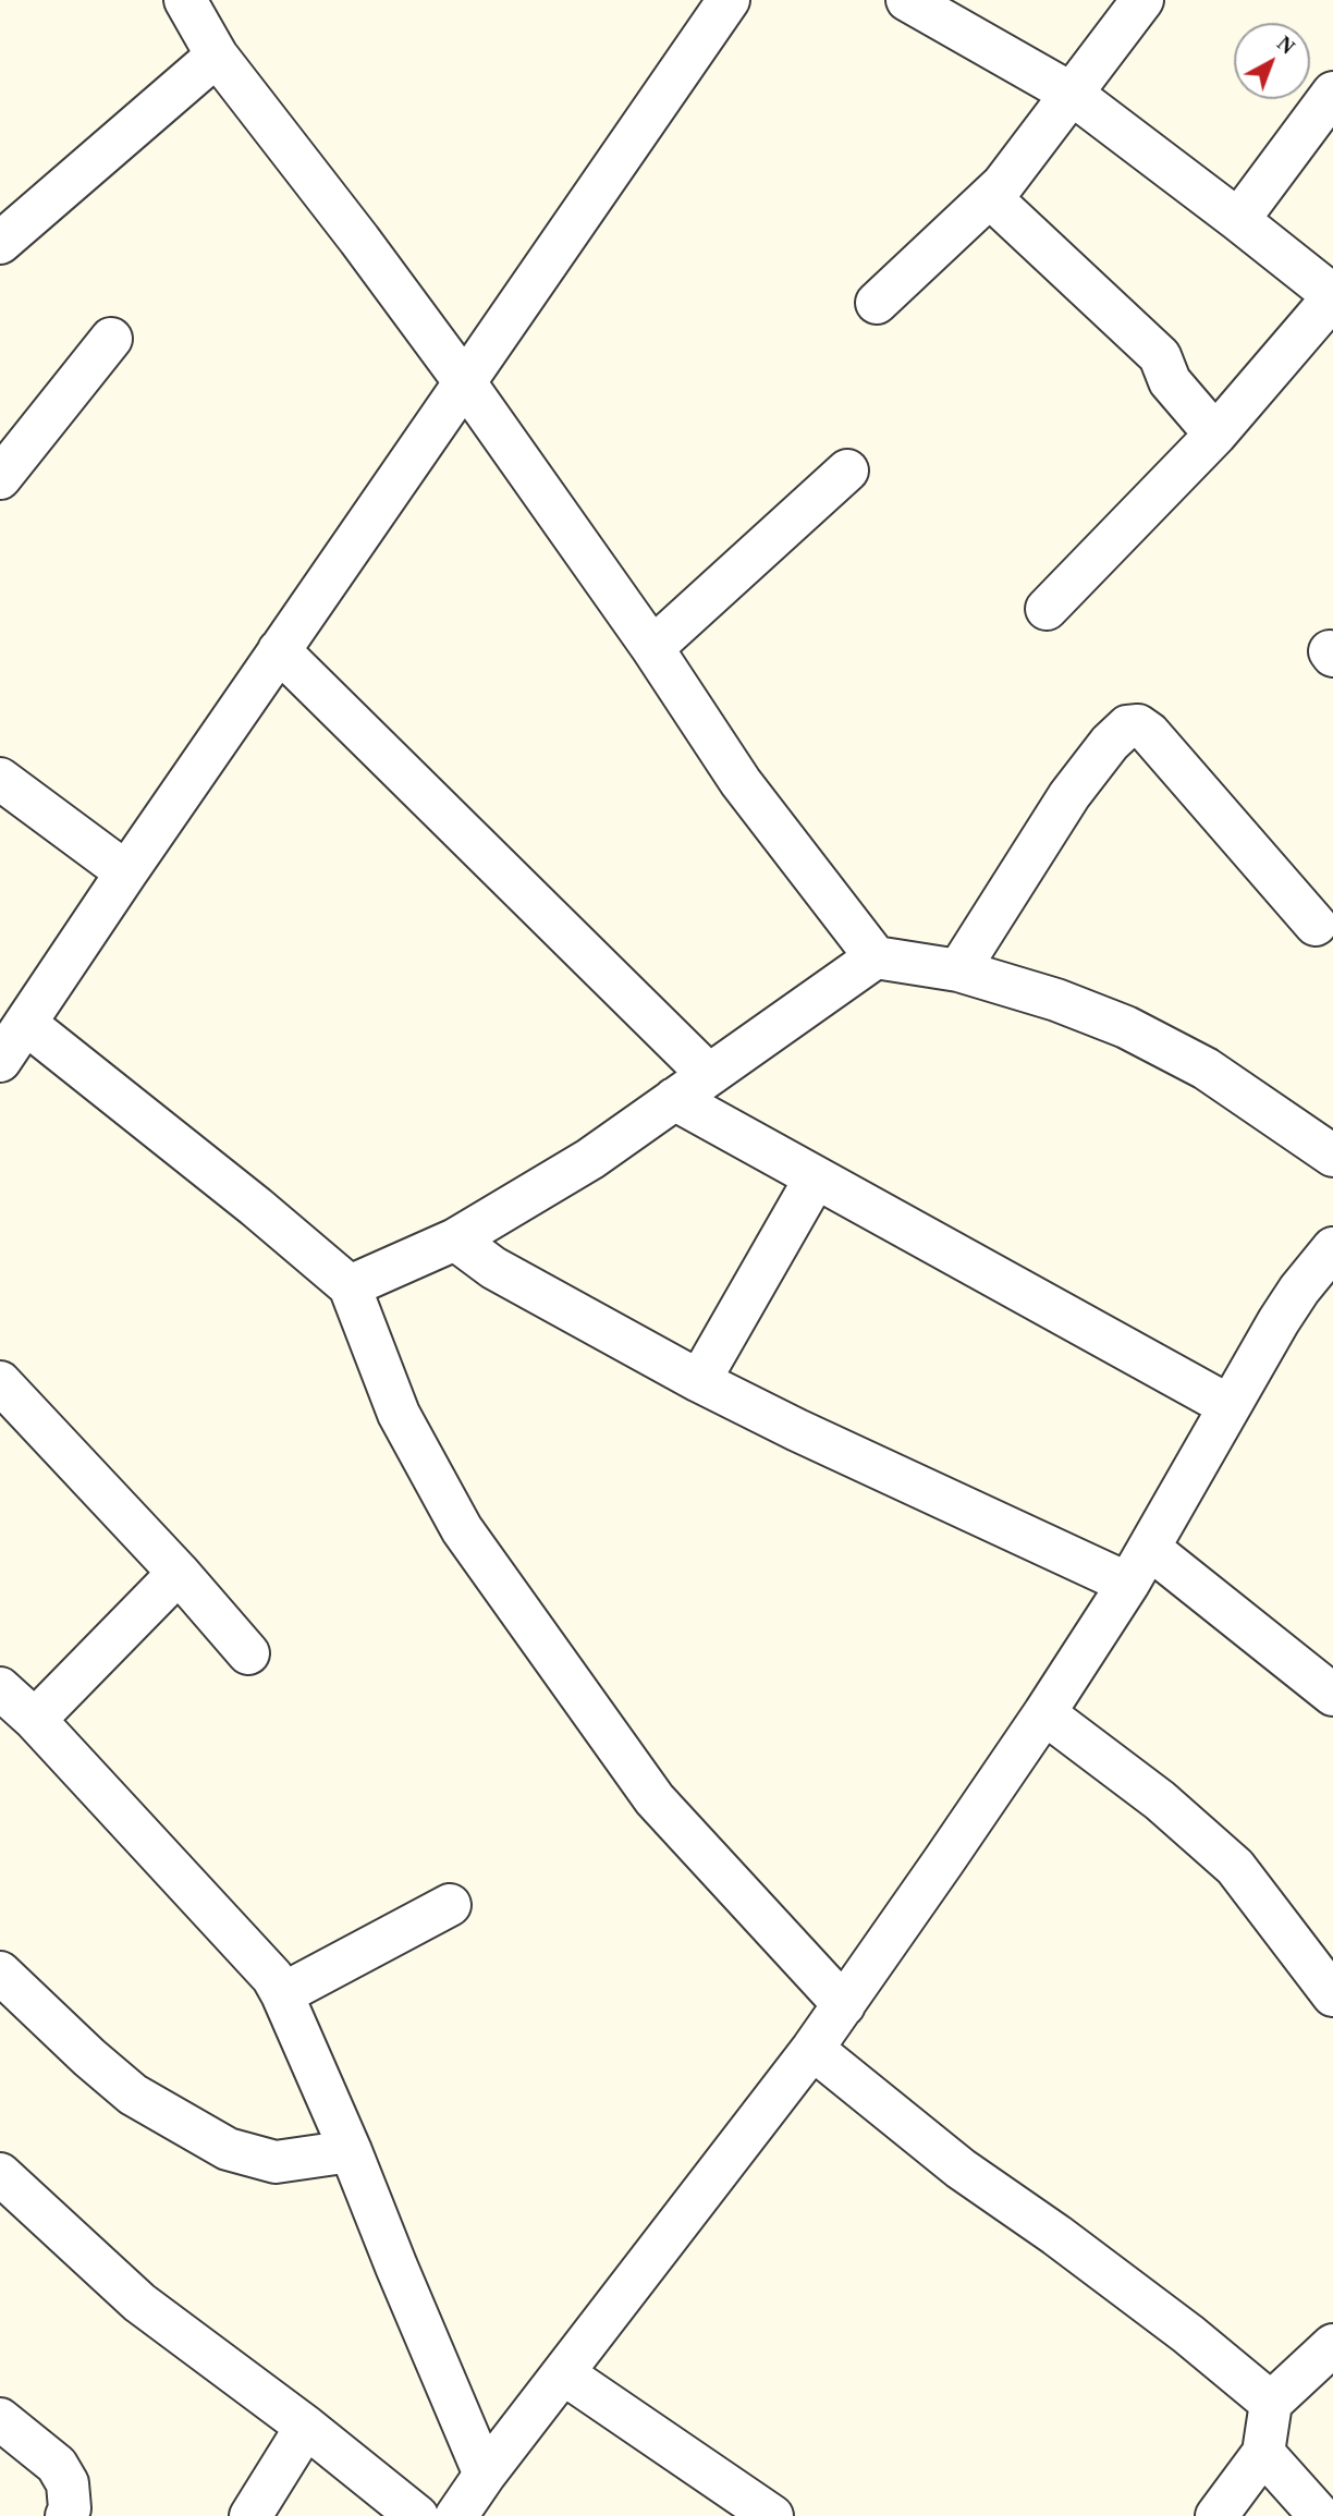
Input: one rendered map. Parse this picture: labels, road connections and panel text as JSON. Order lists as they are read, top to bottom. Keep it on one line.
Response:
{"north":"top right"}
